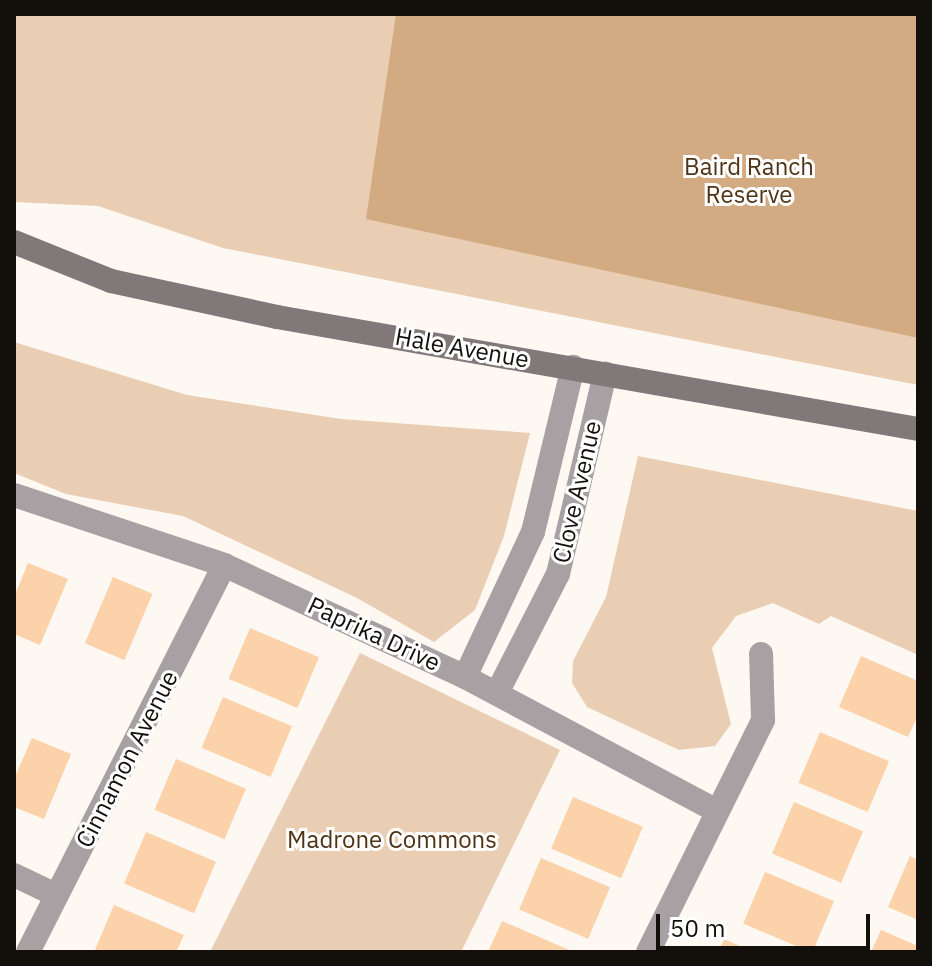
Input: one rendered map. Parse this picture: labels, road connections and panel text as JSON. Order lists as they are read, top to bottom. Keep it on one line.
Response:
{"streets":{"main road":["Hale Avenue"],"street":["Clove Avenue","Paprika Drive","Cinnamon Avenue"]},"crossings":[["Hale Avenue","Clove Avenue"],["Clove Avenue","Paprika Drive"],["Paprika Drive","Cinnamon Avenue"]],"parks":["Baird Ranch Reserve","Madrone Commons"],"scale_bar":"50 m"}
